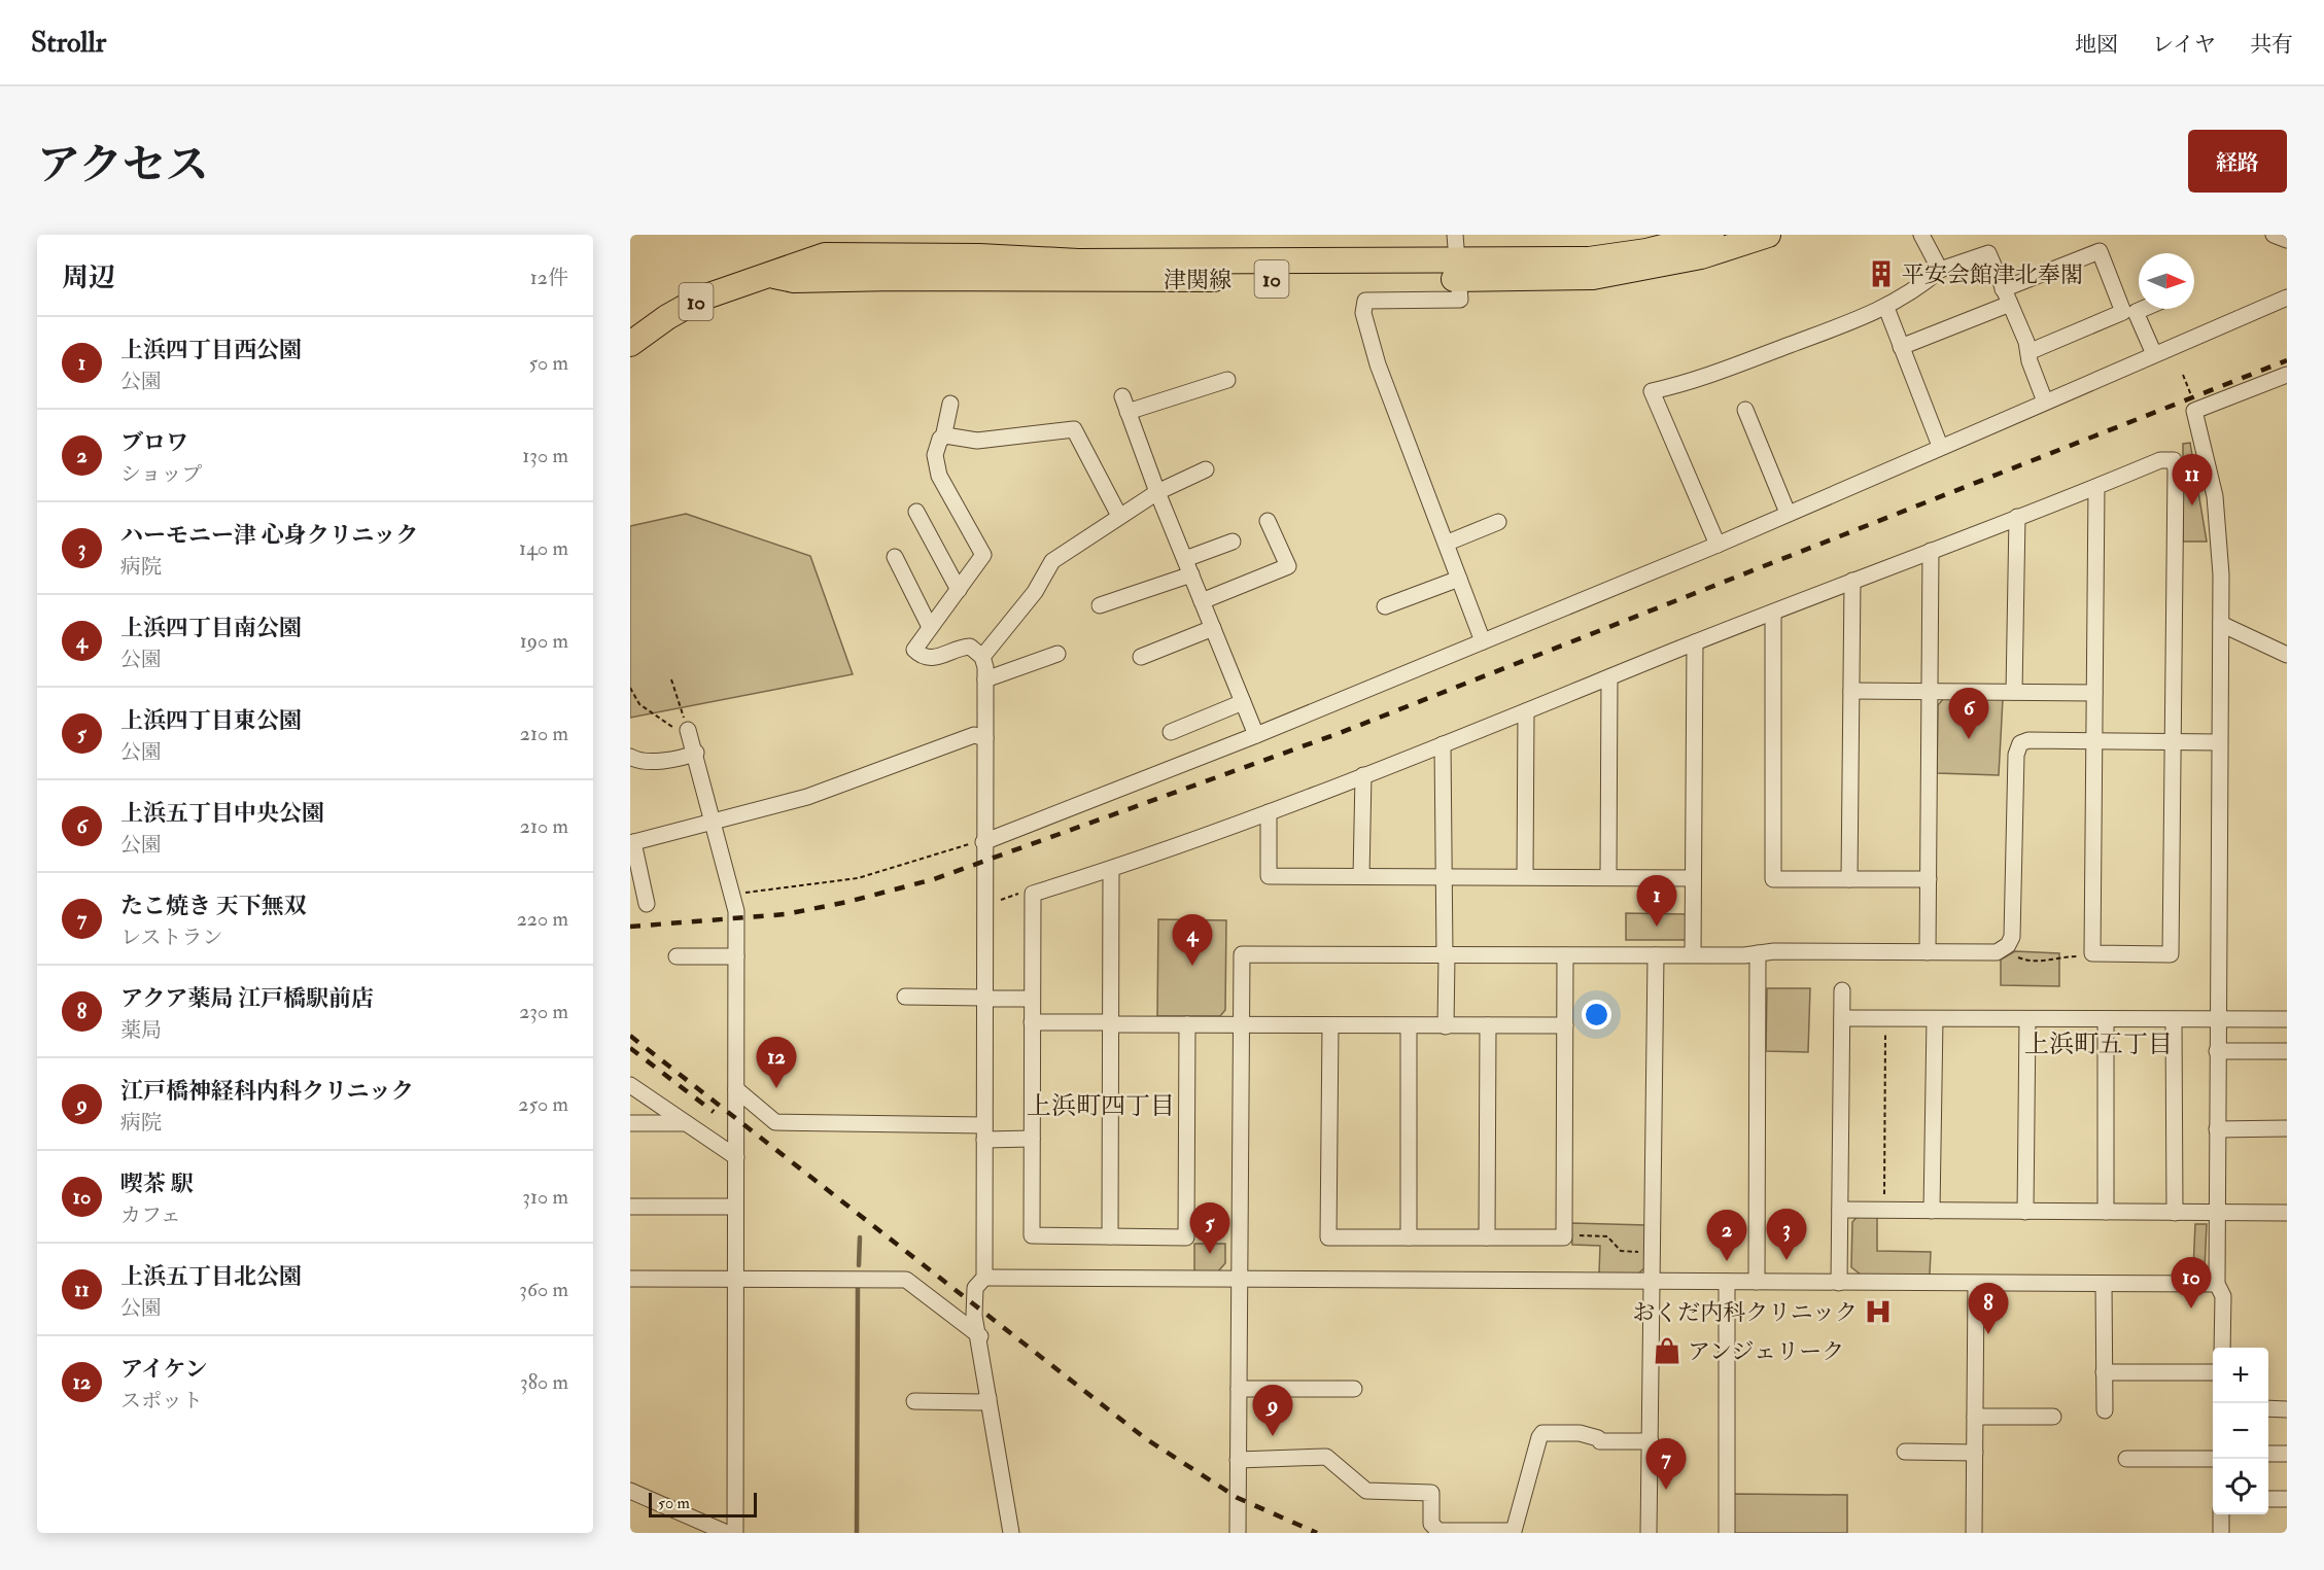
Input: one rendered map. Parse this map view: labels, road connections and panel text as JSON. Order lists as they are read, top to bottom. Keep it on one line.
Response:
{"streets":{"main road":["津関線","10"]},"districts":["上浜町五丁目","上浜町四丁目"],"places":{"building":["平安会館津北奉閣"],"hospital":["おくだ内科クリニック"],"shop":["アンジェリーク"]},"scale_bar":"50 m","north":"right","page":{"header":"Strollr","nav":["地図","レイヤ","共有"],"title":"アクセス","buttons":"経路","heading":["周辺","12件"],"list":[{"mark":"1","name":"上浜四丁目西公園","note":"公園","value":"50 m"},{"mark":"2","name":"ブロワ","note":"ショップ","value":"130 m"},{"mark":"3","name":"ハーモニー津 心身クリニック","note":"病院","value":"140 m"},{"mark":"4","name":"上浜四丁目南公園","note":"公園","value":"190 m"},{"mark":"5","name":"上浜四丁目東公園","note":"公園","value":"210 m"},{"mark":"6","name":"上浜五丁目中央公園","note":"公園","value":"210 m"},{"mark":"7","name":"たこ焼き 天下無双","note":"レストラン","value":"220 m"},{"mark":"8","name":"アクア薬局 江戸橋駅前店","note":"薬局","value":"230 m"},{"mark":"9","name":"江戸橋神経科内科クリニック","note":"病院","value":"250 m"},{"mark":"10","name":"喫茶 駅","note":"カフェ","value":"310 m"},{"mark":"11","name":"上浜五丁目北公園","note":"公園","value":"360 m"},{"mark":"12","name":"アイケン","note":"スポット","value":"380 m"}],"pins":["11","6","1","4","12","5","3","2","10","8","9","7"],"map_buttons":["+","−"],"scale":"50 m"}}
